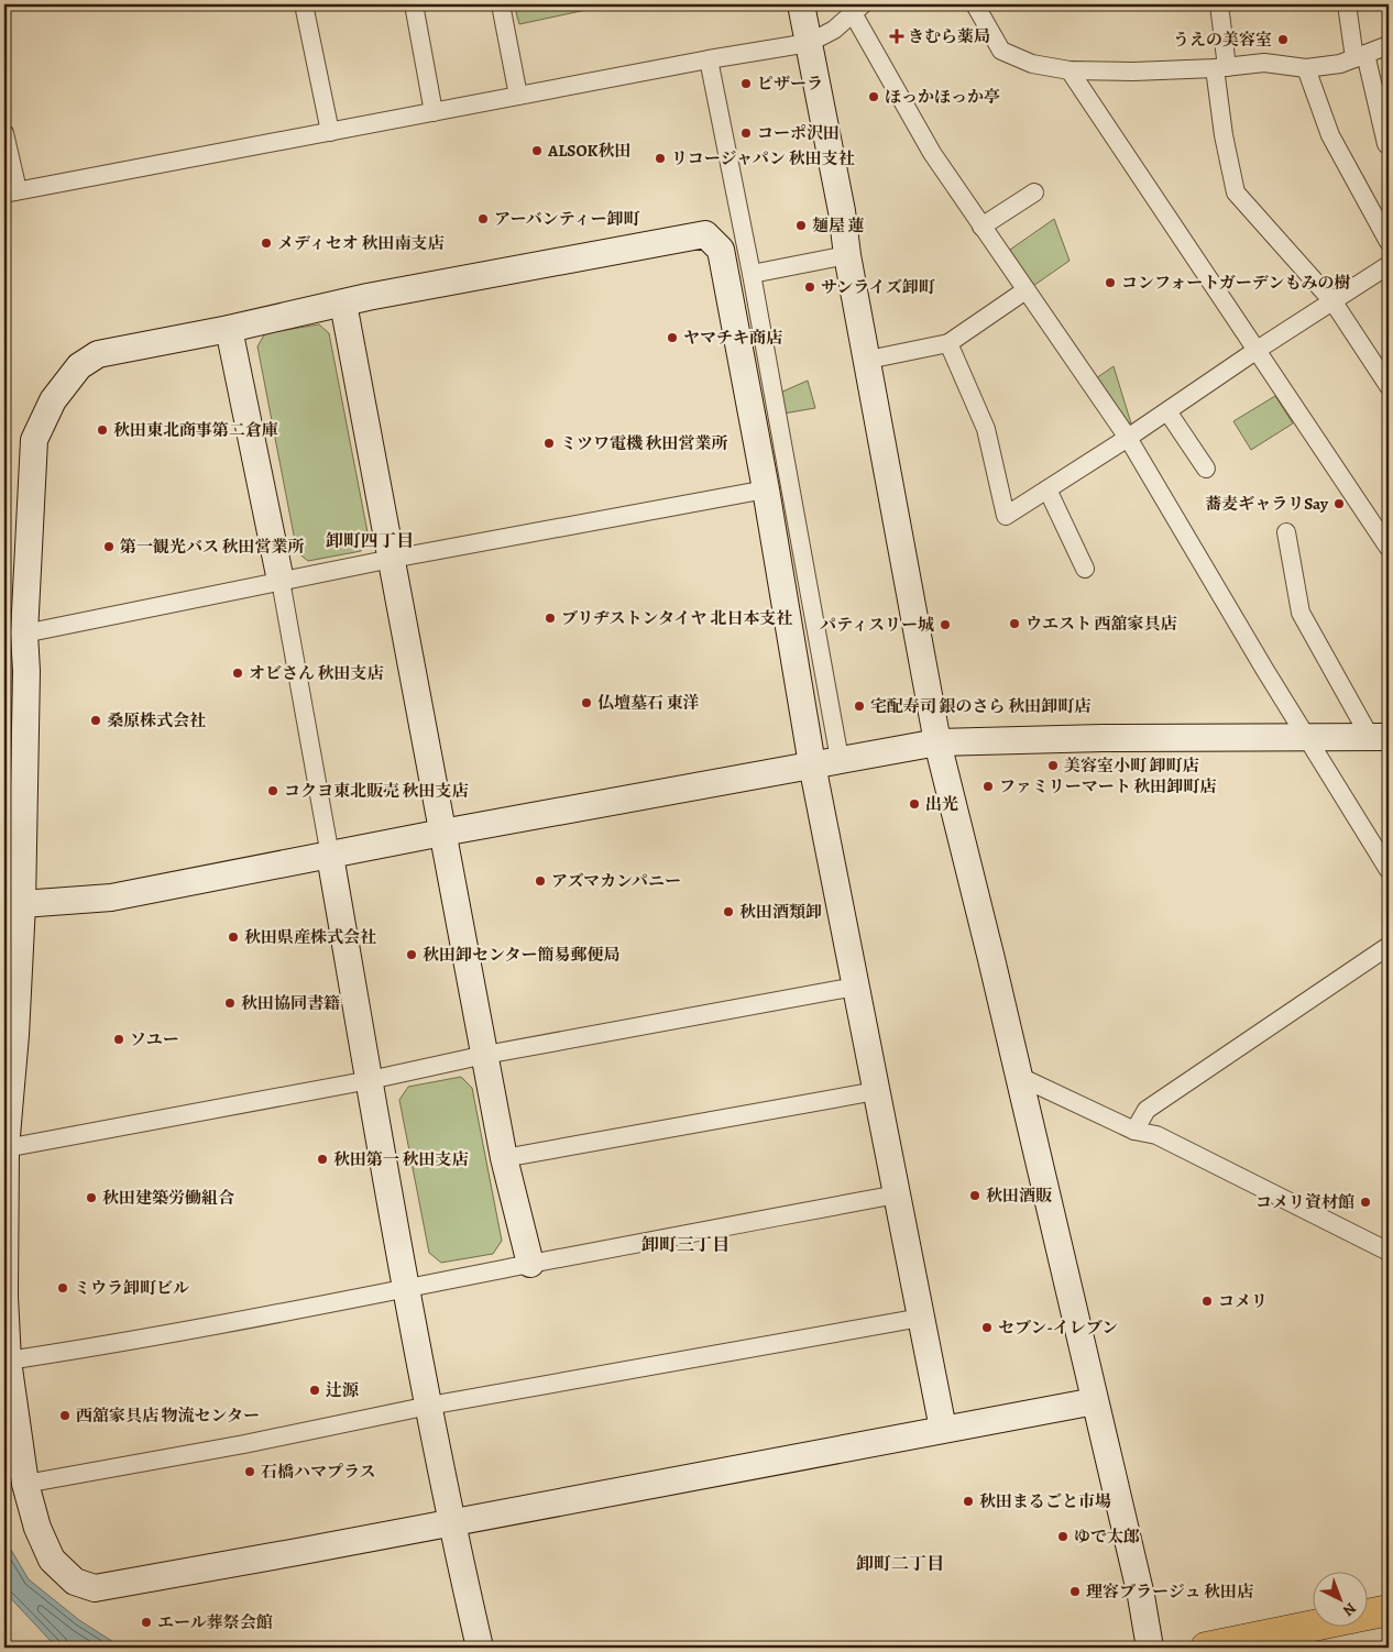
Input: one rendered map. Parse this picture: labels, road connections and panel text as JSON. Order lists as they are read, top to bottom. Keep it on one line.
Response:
{"districts":["卸町四丁目","卸町三丁目","卸町二丁目"],"places":{"health":["きむら薬局"],"other":["うえの美容室","ピザーラ","ほっかほっか亭","コーポ沢田","ALSOK秋田","リコージャパン 秋田支社","アーバンティー卸町","麺屋 蓮","メディセオ 秋田南支店","コンフォートガーデンもみの樹","サンライズ卸町","ヤマチキ商店","秋田東北商事第二倉庫","ミツワ電機 秋田営業所","蕎麦ギャラリSay","第一観光バス 秋田営業所","ブリヂストンタイヤ 北日本支社","ウエスト 西舘家具店","パティスリー城","オビさん 秋田支店","仏壇墓石 東洋","宅配寿司 銀のさら 秋田卸町店","桑原株式会社","美容室小町 卸町店","ファミリーマート 秋田卸町店","コクヨ東北販売 秋田支店","出光","アズマカンパニー","秋田酒類卸","秋田県産株式会社","秋田卸センター簡易郵便局","秋田協同書籍","ソユー","秋田第一 秋田支店","秋田酒販","秋田建築労働組合","コメリ資材館","ミウラ卸町ビル","コメリ","セブン-イレブン","辻源","西舘家具店 物流センター","石橋ハマプラス","秋田まるごと市場","ゆで太郎","理容ブラージュ 秋田店","エール葬祭会館"]},"north":"bottom right"}
